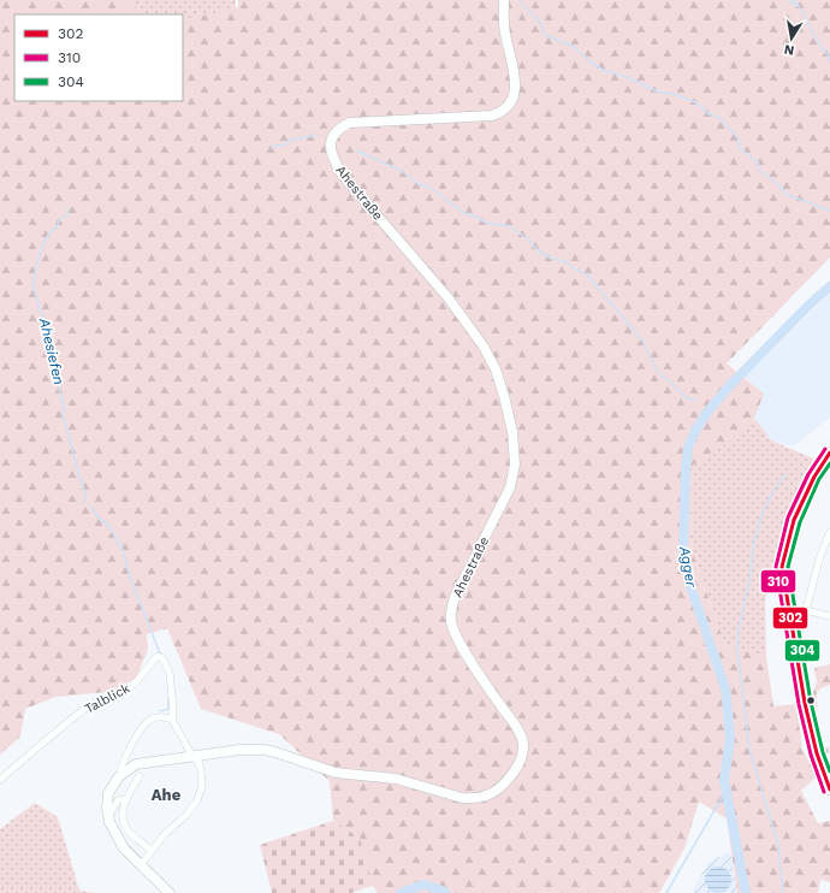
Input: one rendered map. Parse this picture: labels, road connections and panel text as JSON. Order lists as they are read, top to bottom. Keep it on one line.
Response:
{"streets":{"main road":["Ahestraße"],"street":["Talblick"]},"crossings":[["Ahestraße","Talblick"]],"districts":["Ahe"],"water":["Ahesiefen","Agger"],"lines":["transit line 310","transit line 302","transit line 304"],"legend":["302","310","304"],"north":"bottom"}
